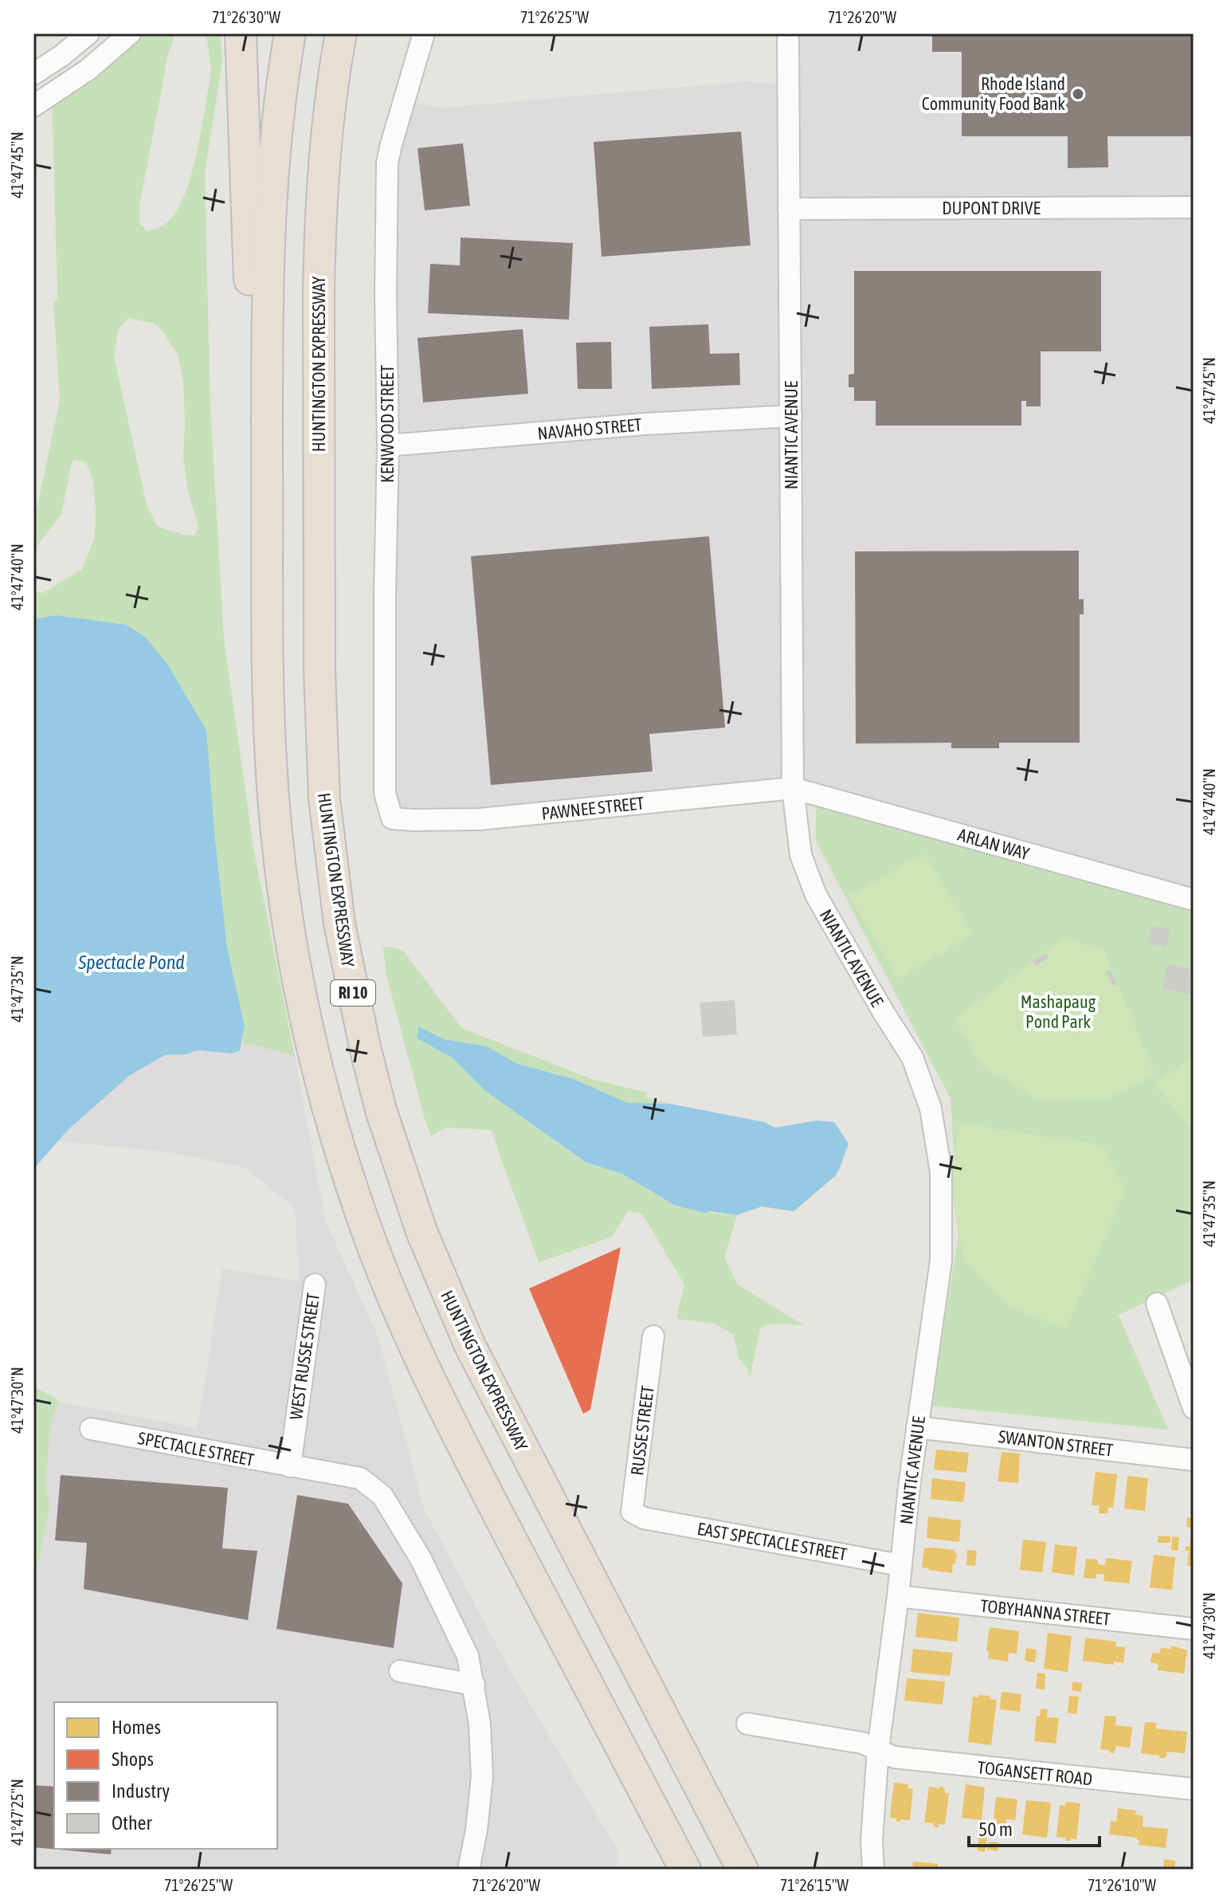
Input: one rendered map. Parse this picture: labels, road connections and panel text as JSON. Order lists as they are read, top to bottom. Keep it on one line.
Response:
{"streets":{"highway":["HUNTINGTON EXPRESSWAY","RI 10"],"street":["DUPONT DRIVE","KENWOOD STREET","NAVAHO STREET","NIANTIC AVENUE","PAWNEE STREET","ARLAN WAY","WEST RUSSE STREET","RUSSE STREET","SWANTON STREET","SPECTACLE STREET","EAST SPECTACLE STREET","TOBYHANNA STREET","TOGANSETT ROAD"]},"crossings":[["DUPONT DRIVE","NIANTIC AVENUE"],["KENWOOD STREET","NAVAHO STREET"],["KENWOOD STREET","PAWNEE STREET"],["NAVAHO STREET","NIANTIC AVENUE"],["NIANTIC AVENUE","PAWNEE STREET"],["NIANTIC AVENUE","ARLAN WAY"],["NIANTIC AVENUE","SWANTON STREET"],["NIANTIC AVENUE","EAST SPECTACLE STREET"],["NIANTIC AVENUE","TOBYHANNA STREET"],["NIANTIC AVENUE","TOGANSETT ROAD"],["PAWNEE STREET","ARLAN WAY"],["WEST RUSSE STREET","SPECTACLE STREET"],["RUSSE STREET","EAST SPECTACLE STREET"]],"water":["Spectacle Pond"],"parks":["Mashapaug Pond Park"],"places":["Rhode Island Community Food Bank"],"legend":["Homes","Shops","Industry","Other"],"scale_bar":"50 m","coordinates":["71°26'30\"W","71°26'25\"W","71°26'20\"W","41°47'45\"N","41°47'40\"N","41°47'35\"N","41°47'30\"N","41°47'25\"N","71°26'15\"W","71°26'10\"W"]}
